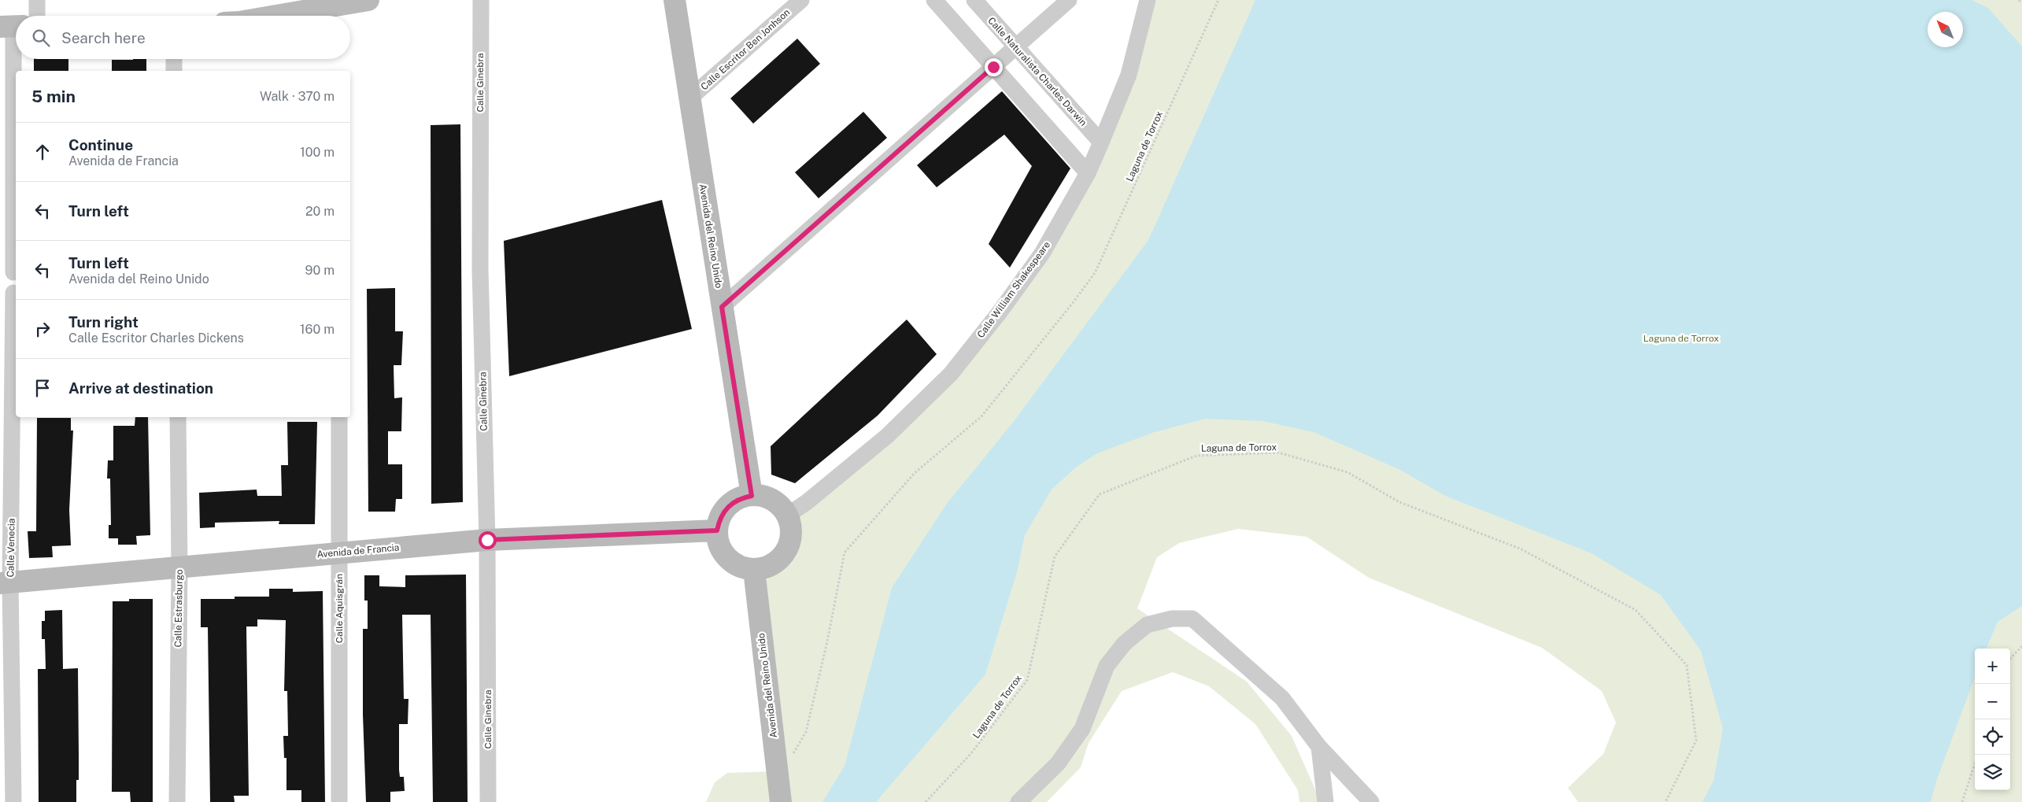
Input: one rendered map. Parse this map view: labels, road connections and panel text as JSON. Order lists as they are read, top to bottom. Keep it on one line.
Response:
{"streets":{"street":["Calle Escritor Ben Jonhson","Calle Naturalista Charles Darwin","Calle Ginebra","Avenida del Reino Unido","Calle William Shakespeare","Calle Venecia","Avenida de Francia","Calle Estrasburgo","Calle Aquisgrán"],"path":["Laguna de Torrox"]},"crossings":[["Calle Escritor Ben Jonhson","Avenida del Reino Unido"],["Calle Naturalista Charles Darwin","Calle William Shakespeare"],["Calle Ginebra","Avenida de Francia"],["Laguna de Torrox","Avenida del Reino Unido"],["Avenida del Reino Unido","Calle William Shakespeare"],["Avenida del Reino Unido","Avenida de Francia"],["Calle William Shakespeare","Avenida de Francia"],["Calle Venecia","Avenida de Francia"],["Avenida de Francia","Calle Estrasburgo"],["Avenida de Francia","Calle Aquisgrán"]],"parks":["Laguna de Torrox"],"north":"top left","page":{"search":"Search here","heading":["5 min","Walk · 370 m"],"list":[["Continue","Avenida de Francia","100 m"],["Turn left","20 m"],["Turn left","Avenida del Reino Unido","90 m"],["Turn right","Calle Escritor Charles Dickens","160 m"],"Arrive at destination"],"map_buttons":["+","−"]}}
